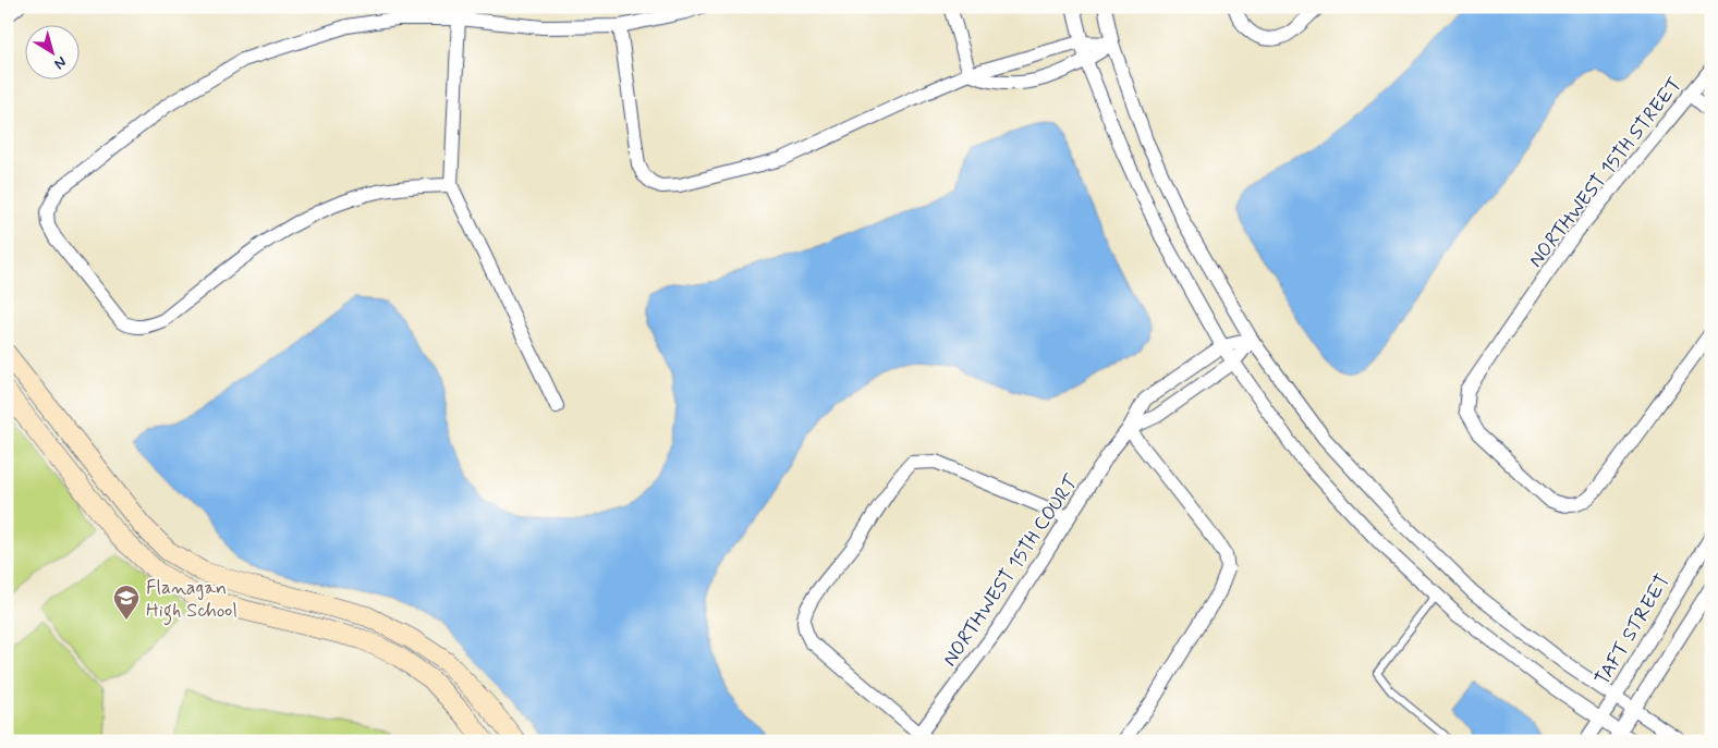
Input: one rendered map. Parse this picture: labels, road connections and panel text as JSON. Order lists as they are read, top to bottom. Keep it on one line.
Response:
{"streets":{"street":["NORTHWEST 15TH STREET","NORTHWEST 15TH COURT","TAFT STREET"]},"places":{"school or university":["Flanagan High School"]},"north":"bottom right"}
